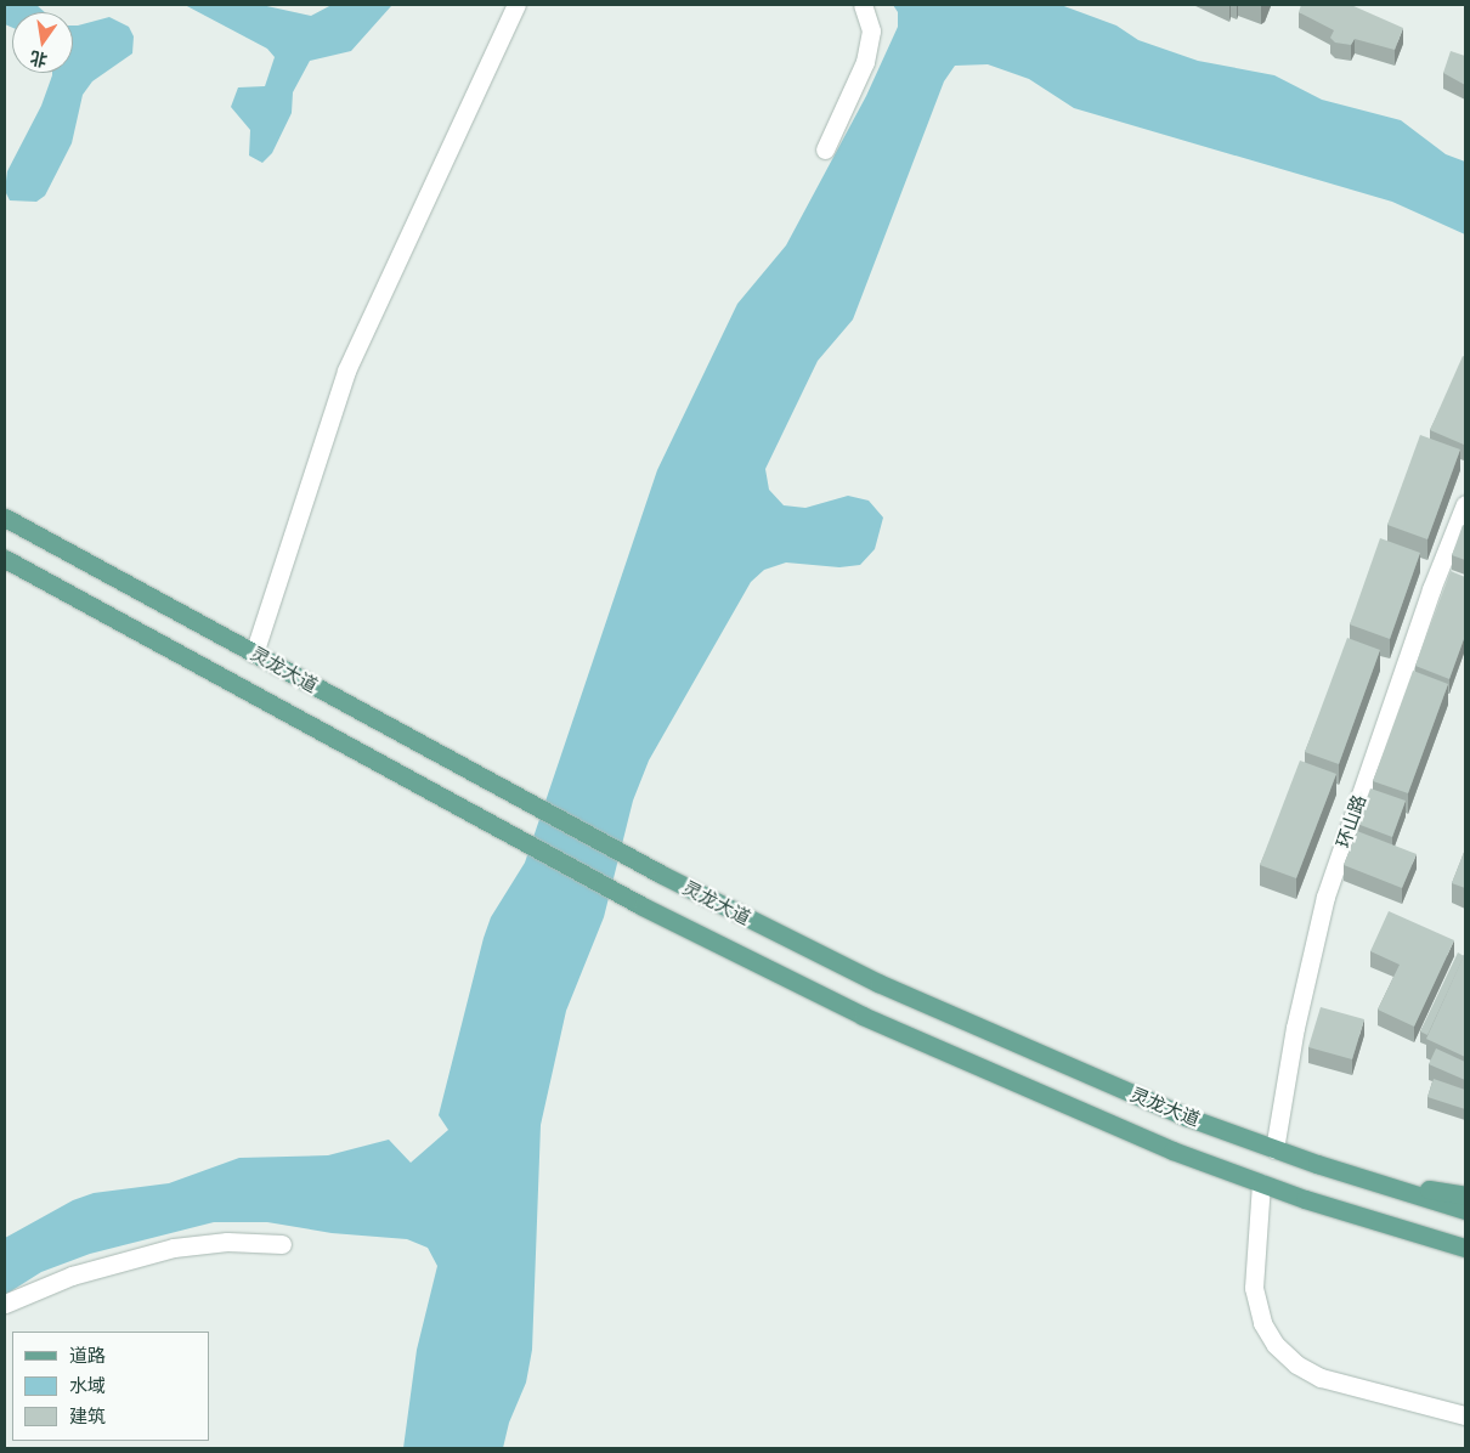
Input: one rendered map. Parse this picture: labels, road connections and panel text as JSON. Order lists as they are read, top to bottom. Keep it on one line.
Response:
{"streets":{"main road":["灵龙大道"],"street":["环山路"]},"crossings":[["灵龙大道","环山路"]],"legend":["道路","水域","建筑"],"north":"bottom"}
